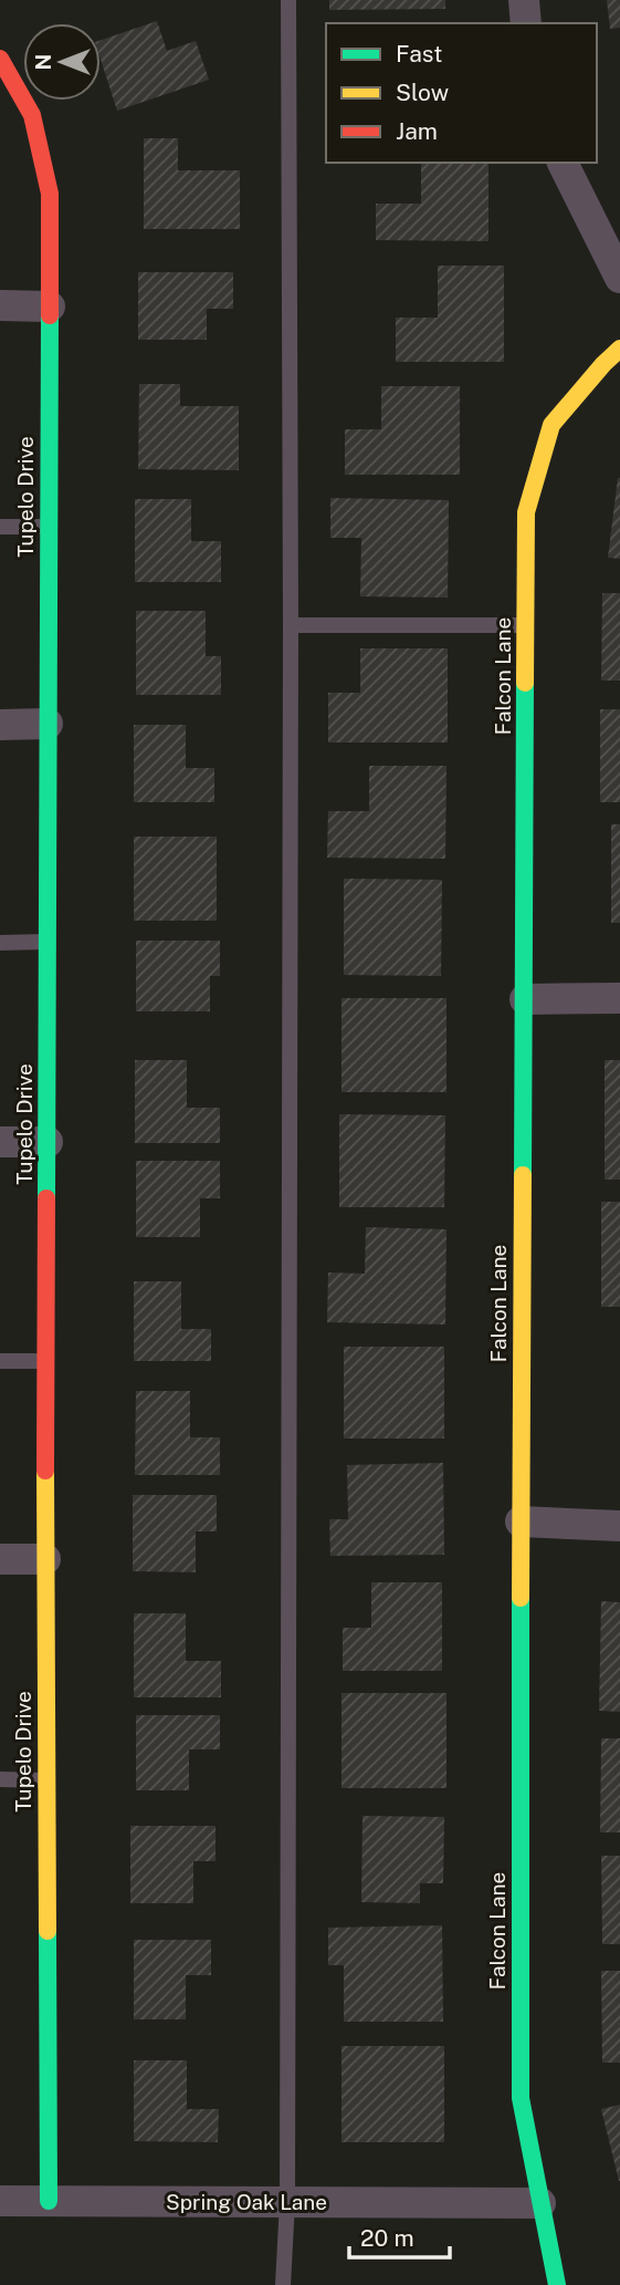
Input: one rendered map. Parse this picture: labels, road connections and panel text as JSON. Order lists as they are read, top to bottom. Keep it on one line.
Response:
{"streets":{"street":["Tupelo Drive","Falcon Lane","Spring Oak Lane"]},"crossings":[["Tupelo Drive","Spring Oak Lane"],["Falcon Lane","Spring Oak Lane"]],"legend":["Fast","Slow","Jam"],"scale_bar":"20 m","north":"left"}
